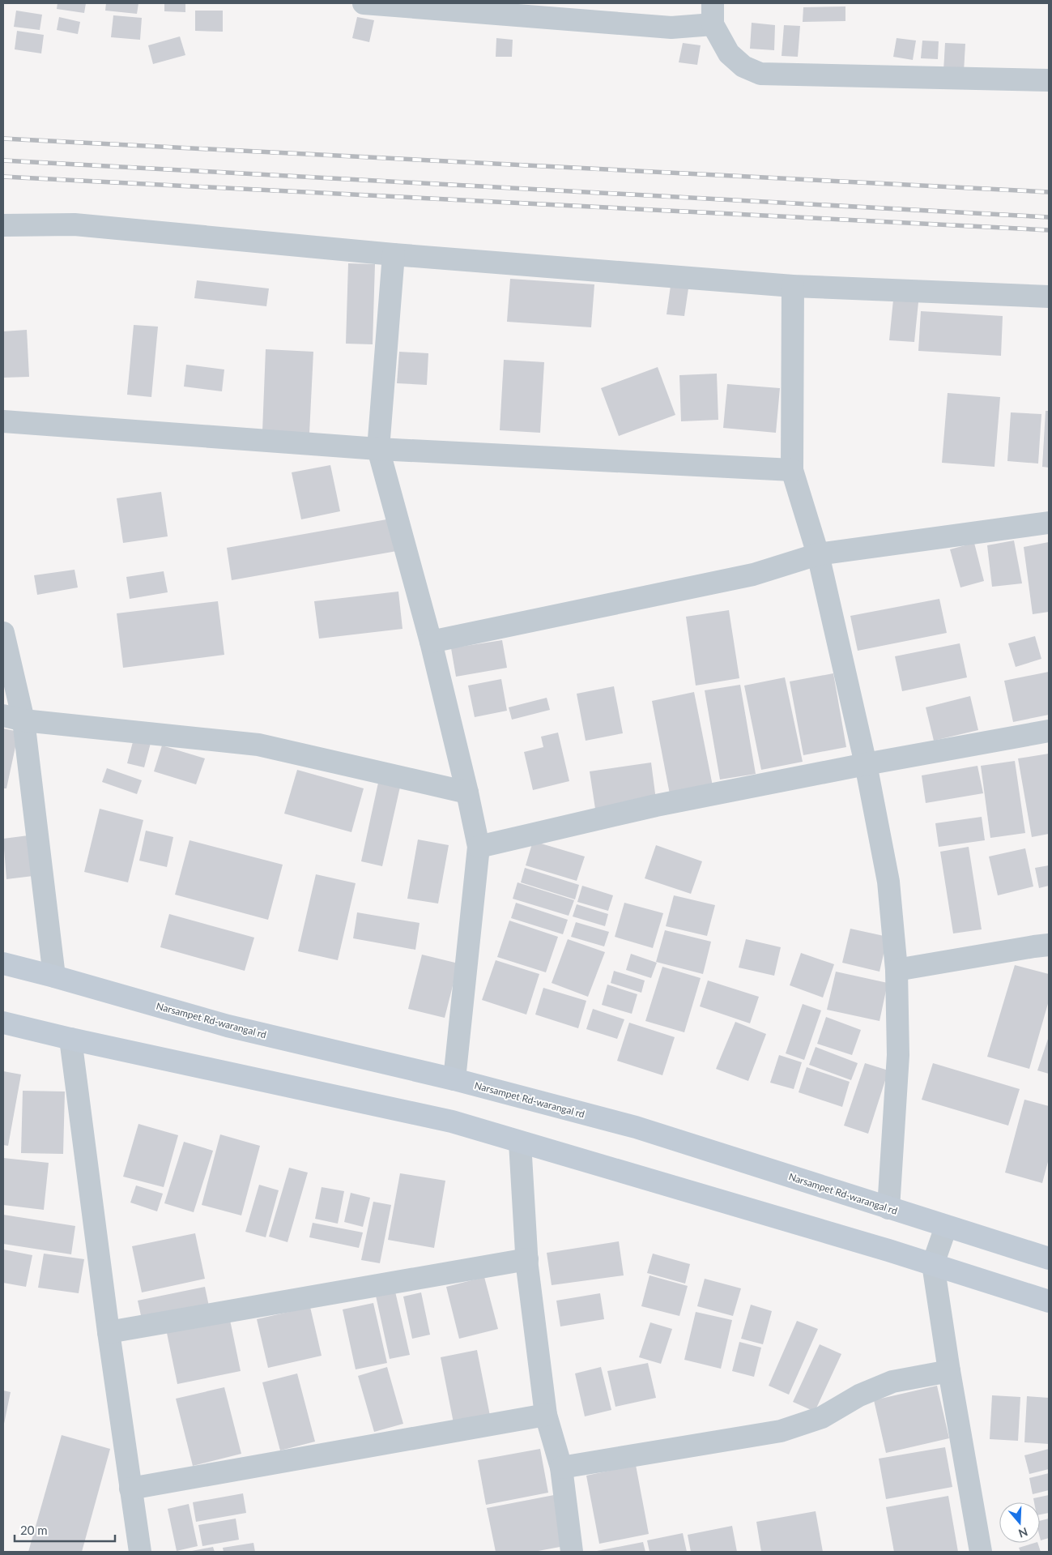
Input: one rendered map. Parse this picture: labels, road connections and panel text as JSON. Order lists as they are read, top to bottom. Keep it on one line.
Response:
{"streets":{"main road":["Narsampet Rd-warangal rd"]},"scale_bar":"20 m","north":"bottom"}
